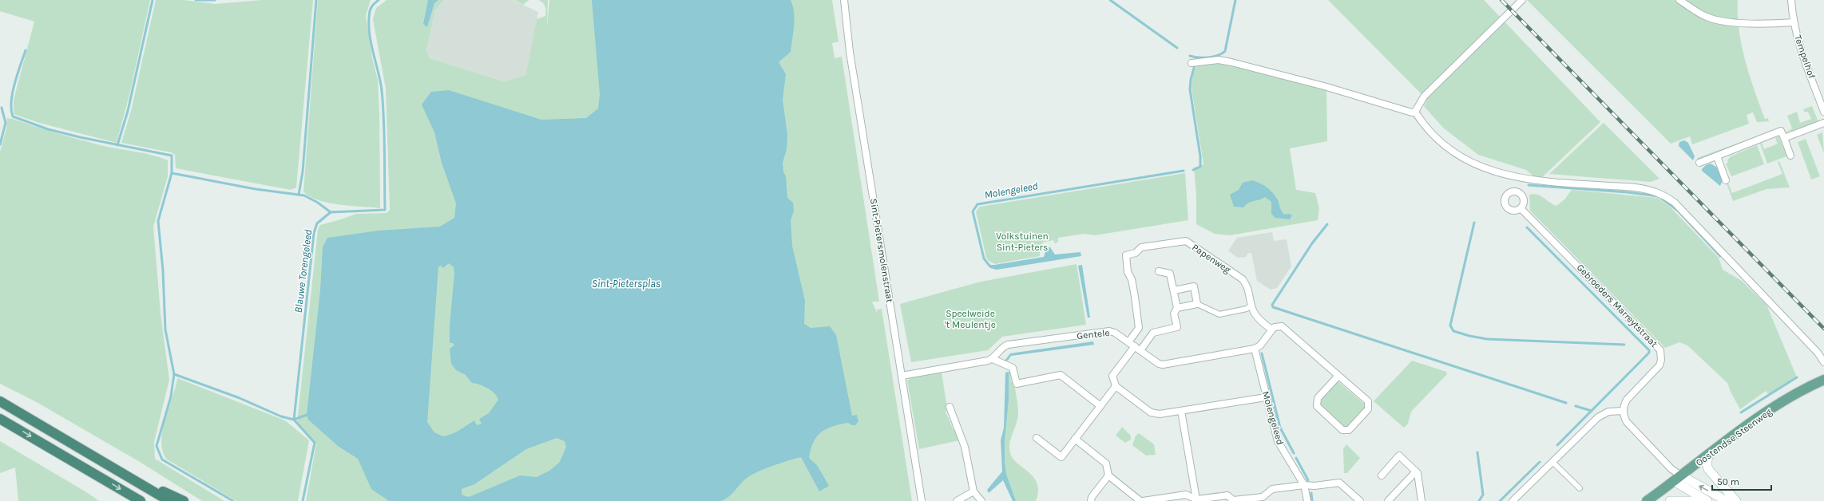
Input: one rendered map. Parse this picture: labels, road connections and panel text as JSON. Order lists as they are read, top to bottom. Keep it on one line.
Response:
{"streets":{"main road":["Oostendse Steenweg"],"street":["Tempelhof","Sint-Pietersmolenstraat","Papenweg","Gebroeders Marreytstraat","Gentele","Molengeleed"]},"crossings":[["Papenweg","Gentele"],["Gentele","Molengeleed"]],"water":["Molengeleed","Blauwe Torengeleed","Sint-Pietersplas"],"parks":["Volkstuinen Sint-Pieters","Speelweide 't Meulentje"],"scale_bar":"50 m"}
